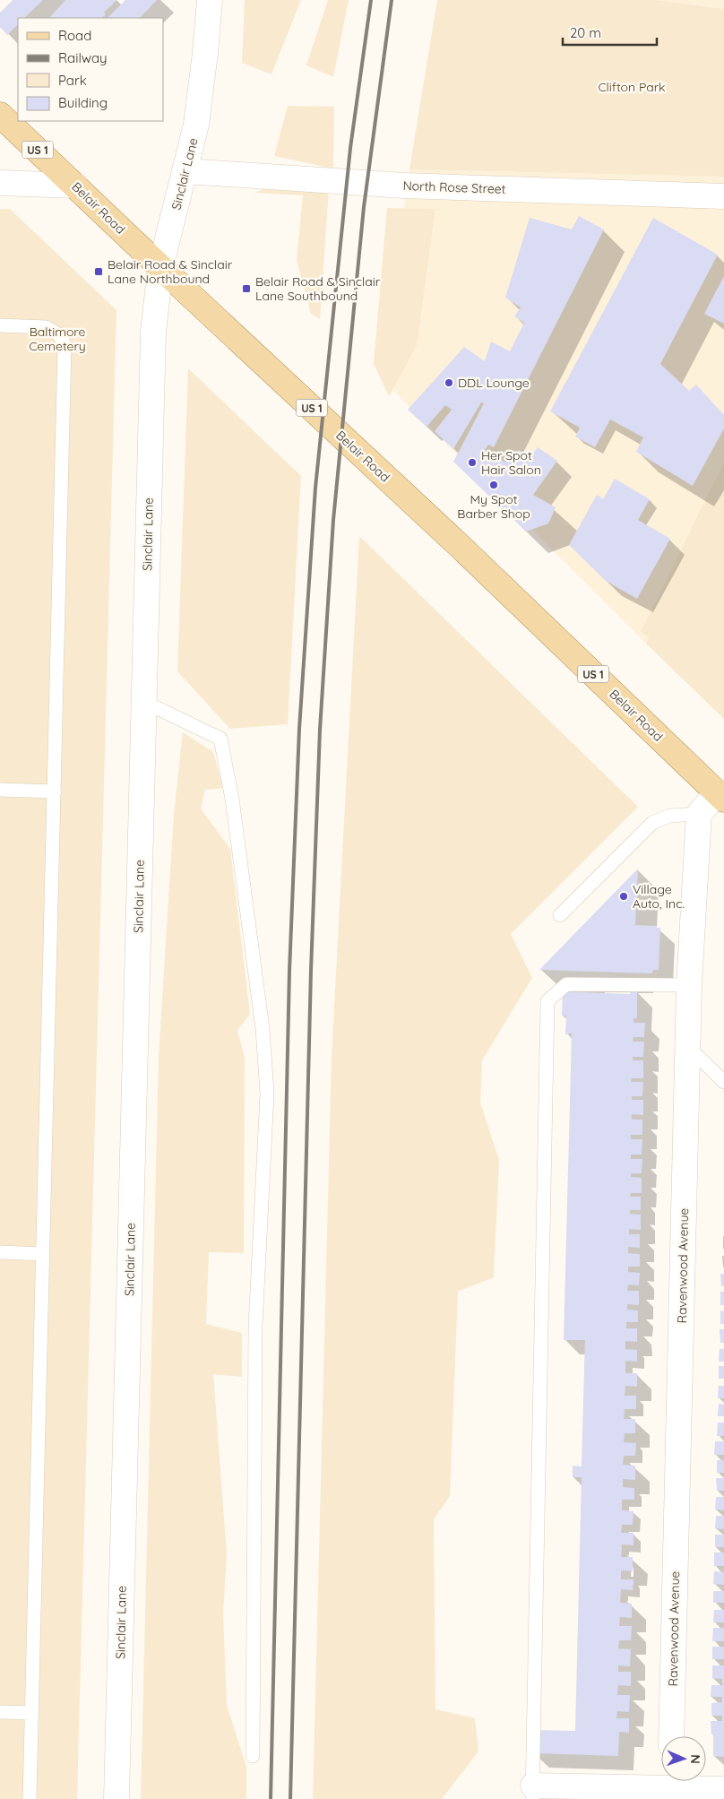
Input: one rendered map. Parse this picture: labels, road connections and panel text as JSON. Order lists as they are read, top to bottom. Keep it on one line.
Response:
{"streets":{"main road":["US 1","Sinclair Lane","North Rose Street","Belair Road","Ravenwood Avenue"]},"crossings":[["Sinclair Lane","North Rose Street"],["Sinclair Lane","Belair Road"]],"parks":["Clifton Park","Baltimore Cemetery"],"places":{"transit":["Belair Road & Sinclair Lane Northbound","Belair Road & Sinclair Lane Southbound"],"other":["DDL Lounge","Her Spot Hair Salon","My Spot Barber Shop","Village Auto, Inc."]},"legend":["Road","Railway","Park","Building"],"scale_bar":"20 m","north":"right"}
